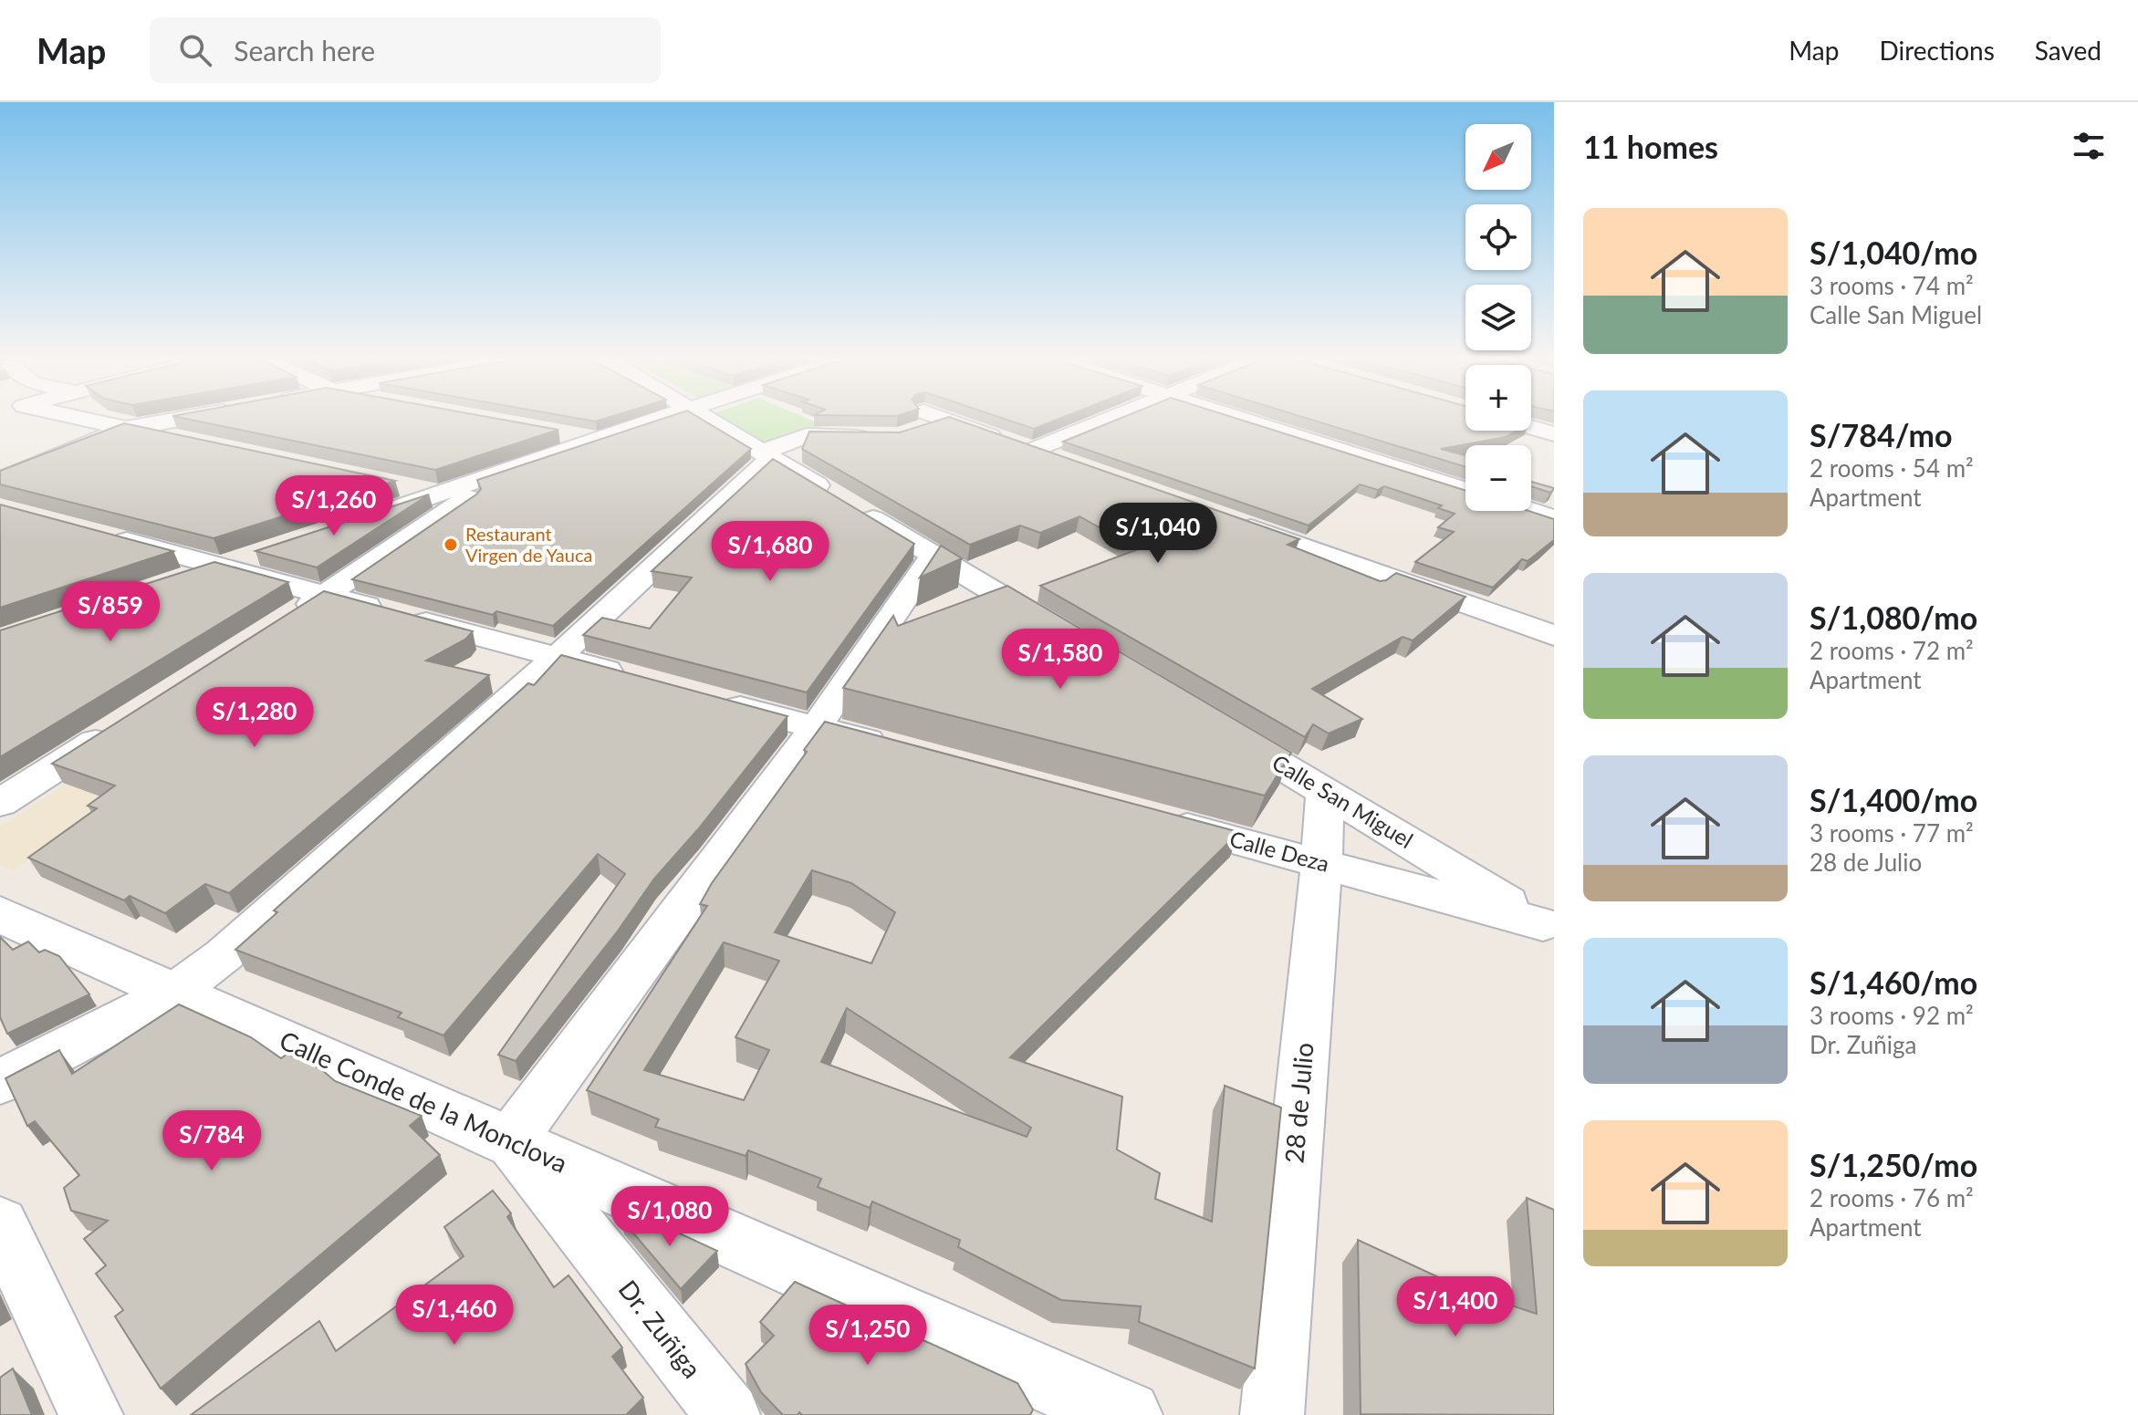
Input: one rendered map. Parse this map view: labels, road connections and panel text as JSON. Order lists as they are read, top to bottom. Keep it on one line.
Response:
{"streets":{"street":["Calle San Miguel","Calle Deza","Calle Conde de la Monclova","28 de Julio","Dr. Zuñiga"]},"crossings":[["Calle San Miguel","Calle Deza"],["Calle San Miguel","28 de Julio"],["Calle Deza","28 de Julio"],["Calle Conde de la Monclova","Dr. Zuñiga"]],"places":["Restaurant Virgen de Yauca"],"north":"bottom left","page":{"header":"Map","search":"Search here","nav":["Map","Directions","Saved"],"heading":"11 homes","map_buttons":["+","−"],"list":[{"name":"S/1,040/mo","note":"3 rooms · 74 m² · Calle San Miguel"},{"name":"S/784/mo","note":"2 rooms · 54 m² · Apartment"},{"name":"S/1,080/mo","note":"2 rooms · 72 m² · Apartment"},{"name":"S/1,400/mo","note":"3 rooms · 77 m² · 28 de Julio"},{"name":"S/1,460/mo","note":"3 rooms · 92 m² · Dr. Zuñiga"},{"name":"S/1,250/mo","note":"2 rooms · 76 m² · Apartment"}],"price":["S/1,260","S/1,040","S/1,680","S/859","S/1,580","S/1,280","S/784","S/1,080","S/1,400","S/1,460","S/1,250"]}}
